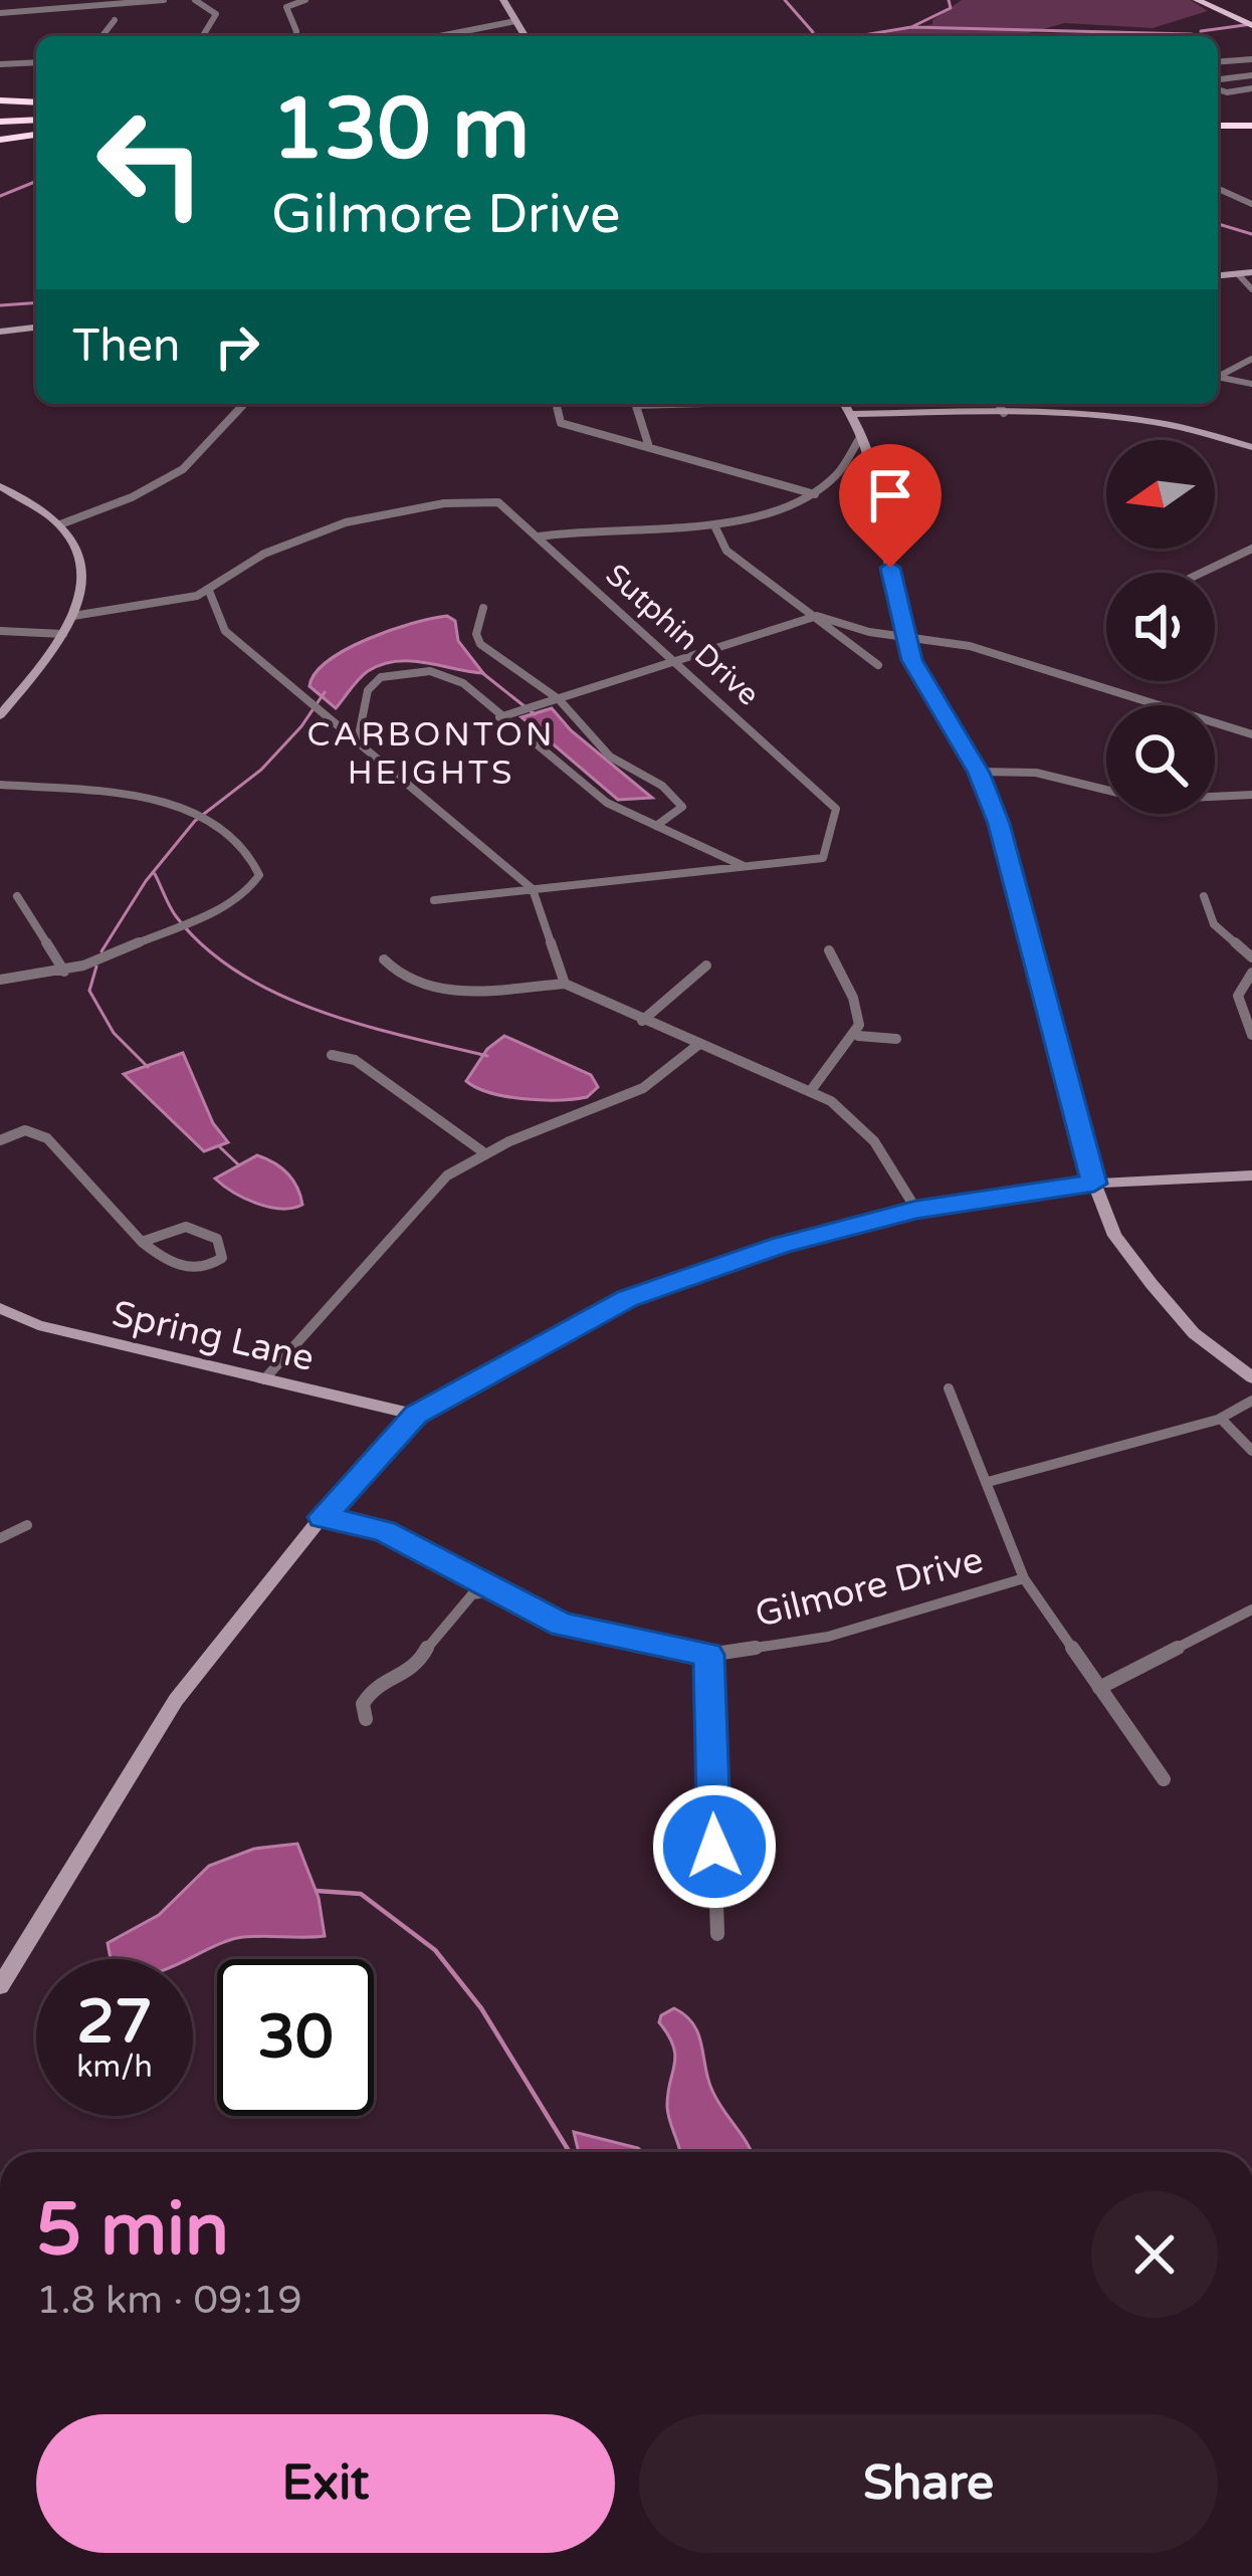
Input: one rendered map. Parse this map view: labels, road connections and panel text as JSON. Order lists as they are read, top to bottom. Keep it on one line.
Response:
{"streets":{"street":["Sutphin Drive","Spring Lane","Gilmore Drive"]},"districts":["CARBONTON HEIGHTS"],"north":"left","page":{"turn":["130 m","Gilmore Drive"],"then":"Then","speed":"27 km/h","limit":"30","heading":["5 min","1.8 km · 09:19"],"buttons":["Exit","Share"]}}
